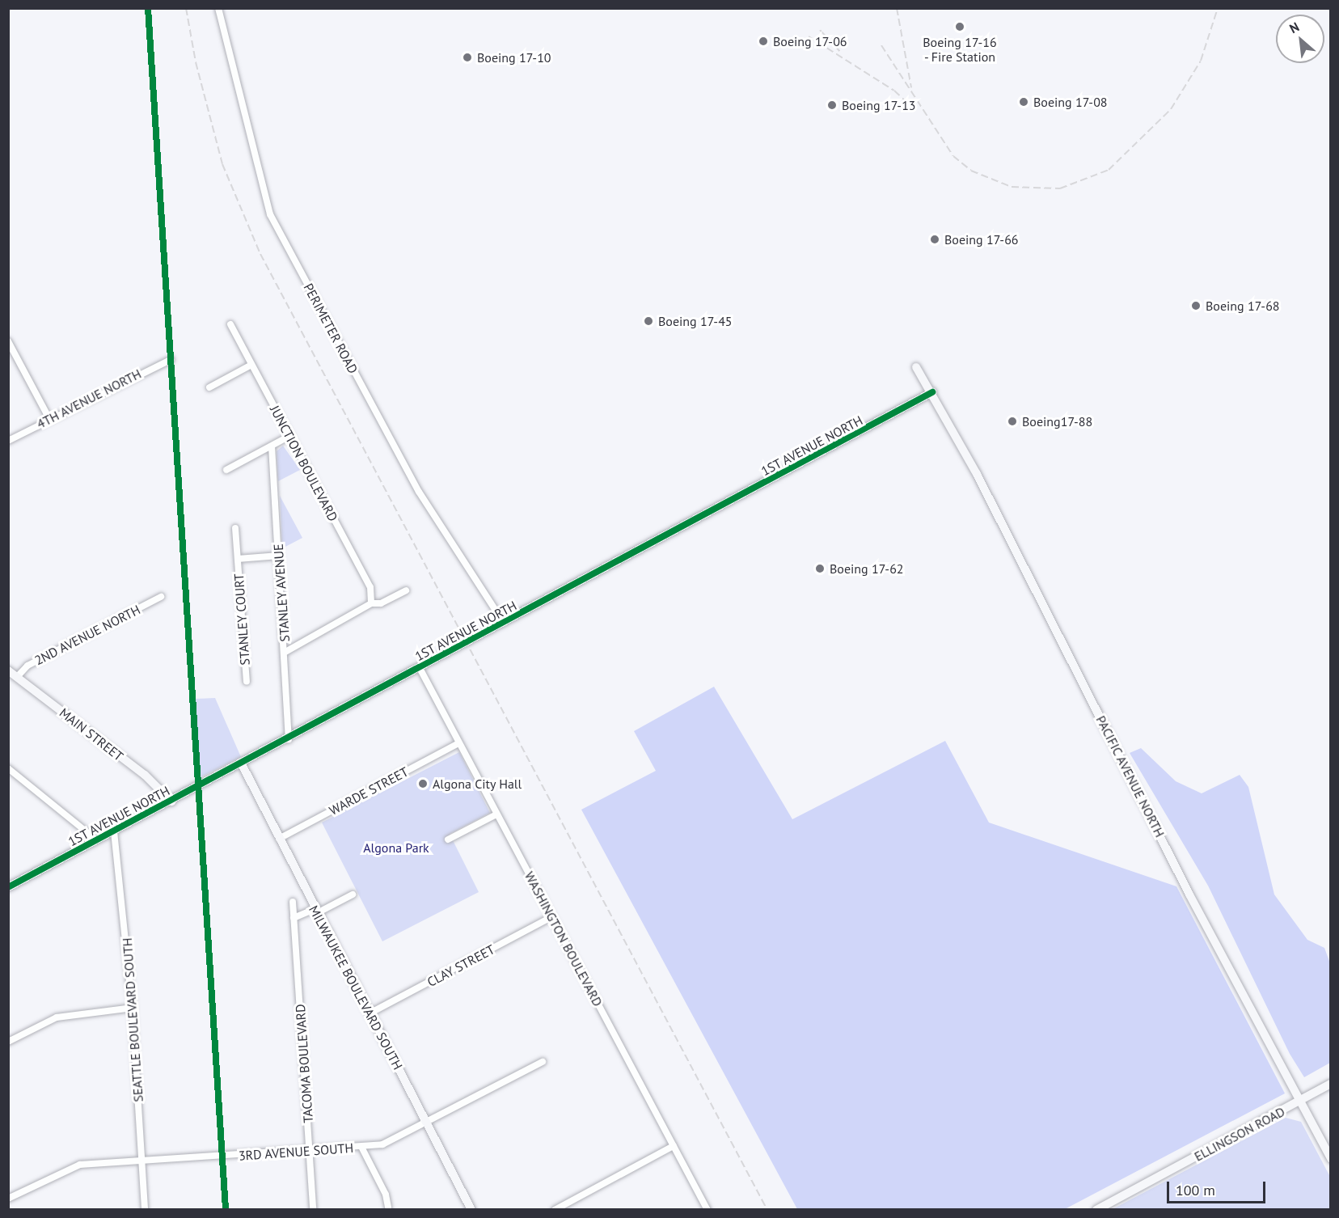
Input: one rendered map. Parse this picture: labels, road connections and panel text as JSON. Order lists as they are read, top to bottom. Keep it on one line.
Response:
{"streets":{"street":["PERIMETER ROAD","4TH AVENUE NORTH","1ST AVENUE NORTH","JUNCTION BOULEVARD","STANLEY AVENUE","STANLEY COURT","2ND AVENUE NORTH","MAIN STREET","PACIFIC AVENUE NORTH","WARDE STREET","WASHINGTON BOULEVARD","CLAY STREET","MILWAUKEE BOULEVARD SOUTH","SEATTLE BOULEVARD SOUTH","TACOMA BOULEVARD","ELLINGSON ROAD","3RD AVENUE SOUTH"]},"crossings":[["PERIMETER ROAD","1ST AVENUE NORTH"],["1ST AVENUE NORTH","STANLEY AVENUE"],["1ST AVENUE NORTH","MAIN STREET"],["1ST AVENUE NORTH","PACIFIC AVENUE NORTH"],["1ST AVENUE NORTH","WASHINGTON BOULEVARD"],["1ST AVENUE NORTH","MILWAUKEE BOULEVARD SOUTH"],["1ST AVENUE NORTH","SEATTLE BOULEVARD SOUTH"],["STANLEY AVENUE","STANLEY COURT"],["2ND AVENUE NORTH","MAIN STREET"],["PACIFIC AVENUE NORTH","ELLINGSON ROAD"],["WARDE STREET","WASHINGTON BOULEVARD"],["WARDE STREET","MILWAUKEE BOULEVARD SOUTH"],["WASHINGTON BOULEVARD","CLAY STREET"],["CLAY STREET","MILWAUKEE BOULEVARD SOUTH"],["MILWAUKEE BOULEVARD SOUTH","3RD AVENUE SOUTH"],["SEATTLE BOULEVARD SOUTH","3RD AVENUE SOUTH"],["TACOMA BOULEVARD","3RD AVENUE SOUTH"]],"parks":["Algona Park"],"places":["Boeing 17-16 - Fire Station","Boeing 17-06","Boeing 17-10","Boeing 17-08","Boeing 17-13","Boeing 17-66","Boeing 17-68","Boeing 17-45","Boeing17-88","Boeing 17-62","Algona City Hall"],"scale_bar":"100 m","north":"top left"}
